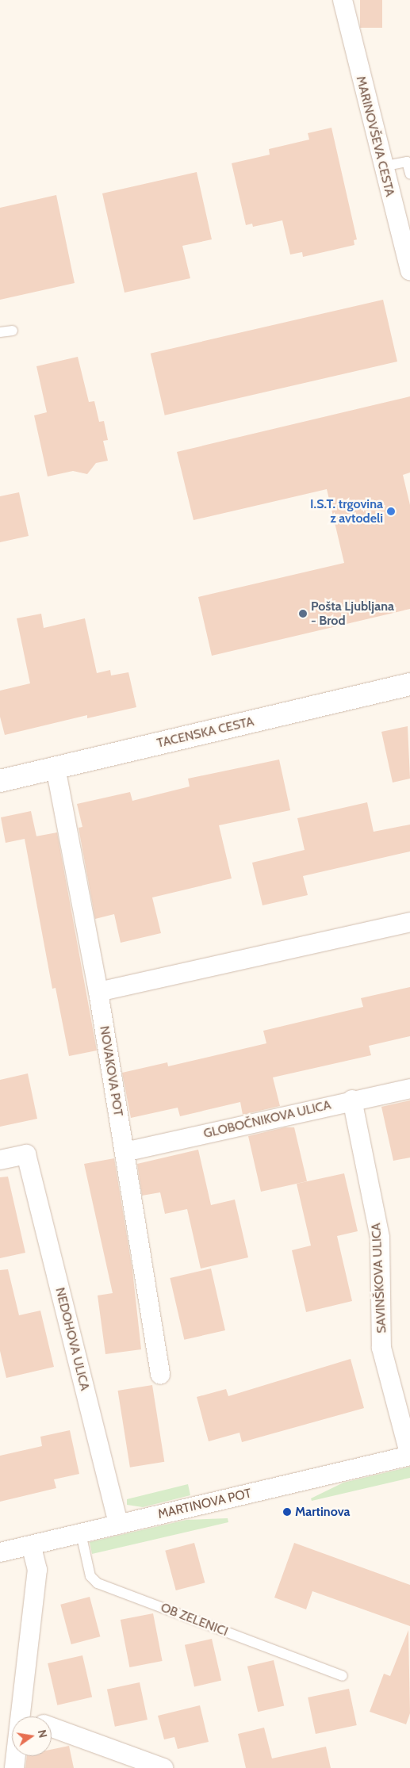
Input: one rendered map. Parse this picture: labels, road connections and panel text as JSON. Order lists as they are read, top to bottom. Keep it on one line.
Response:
{"streets":{"main road":["TACENSKA CESTA"],"street":["MARINOVŠEVA CESTA","NOVAKOVA POT","GLOBOČNIKOVA ULICA","SAVINŠKOVA ULICA","NEDOHOVA ULICA","MARTINOVA POT"],"lane":["OB ZELENICI"]},"crossings":[["TACENSKA CESTA","NOVAKOVA POT"],["NOVAKOVA POT","GLOBOČNIKOVA ULICA"],["GLOBOČNIKOVA ULICA","SAVINŠKOVA ULICA"],["SAVINŠKOVA ULICA","MARTINOVA POT"],["NEDOHOVA ULICA","MARTINOVA POT"],["MARTINOVA POT","OB ZELENICI"]],"places":["I.S.T. trgovina z avtodeli","Pošta Ljubljana - Brod","Martinova"],"north":"right"}
